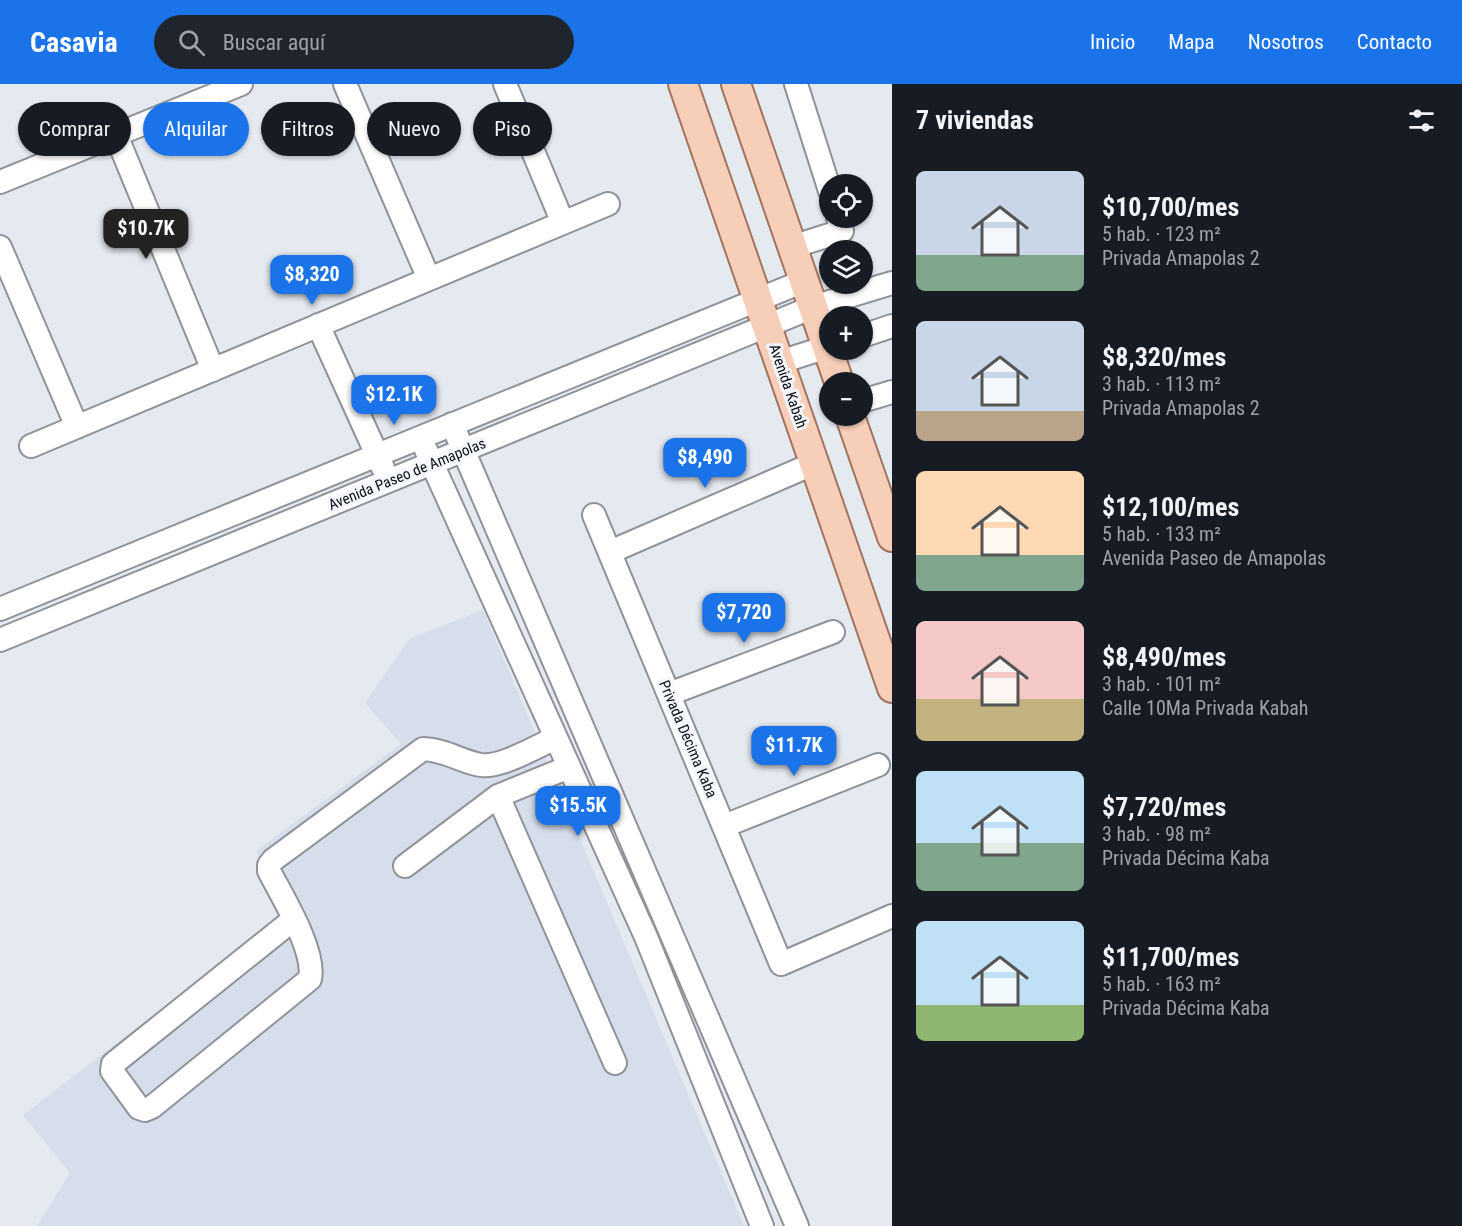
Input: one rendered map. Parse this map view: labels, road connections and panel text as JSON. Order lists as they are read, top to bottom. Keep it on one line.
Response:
{"streets":{"main road":["Avenida Kabah"],"street":["Avenida Paseo de Amapolas","Privada Décima Kaba"]},"crossings":[["Avenida Kabah","Avenida Paseo de Amapolas"]],"page":{"header":"Casavia","search":"Buscar aquí","nav":["Inicio","Mapa","Nosotros","Contacto"],"heading":"7 viviendas","chip":["Comprar","Alquilar","Filtros","Nuevo","Piso"],"list":[{"name":"$10,700/mes","note":"5 hab. · 123 m² · Privada Amapolas 2"},{"name":"$8,320/mes","note":"3 hab. · 113 m² · Privada Amapolas 2"},{"name":"$12,100/mes","note":"5 hab. · 133 m² · Avenida Paseo de Amapolas"},{"name":"$8,490/mes","note":"3 hab. · 101 m² · Calle 10Ma Privada Kabah"},{"name":"$7,720/mes","note":"3 hab. · 98 m² · Privada Décima Kaba"},{"name":"$11,700/mes","note":"5 hab. · 163 m² · Privada Décima Kaba"}],"map_buttons":["+","−"],"price":["$10.7K","$8,320","$12.1K","$8,490","$7,720","$11.7K","$15.5K"]}}
